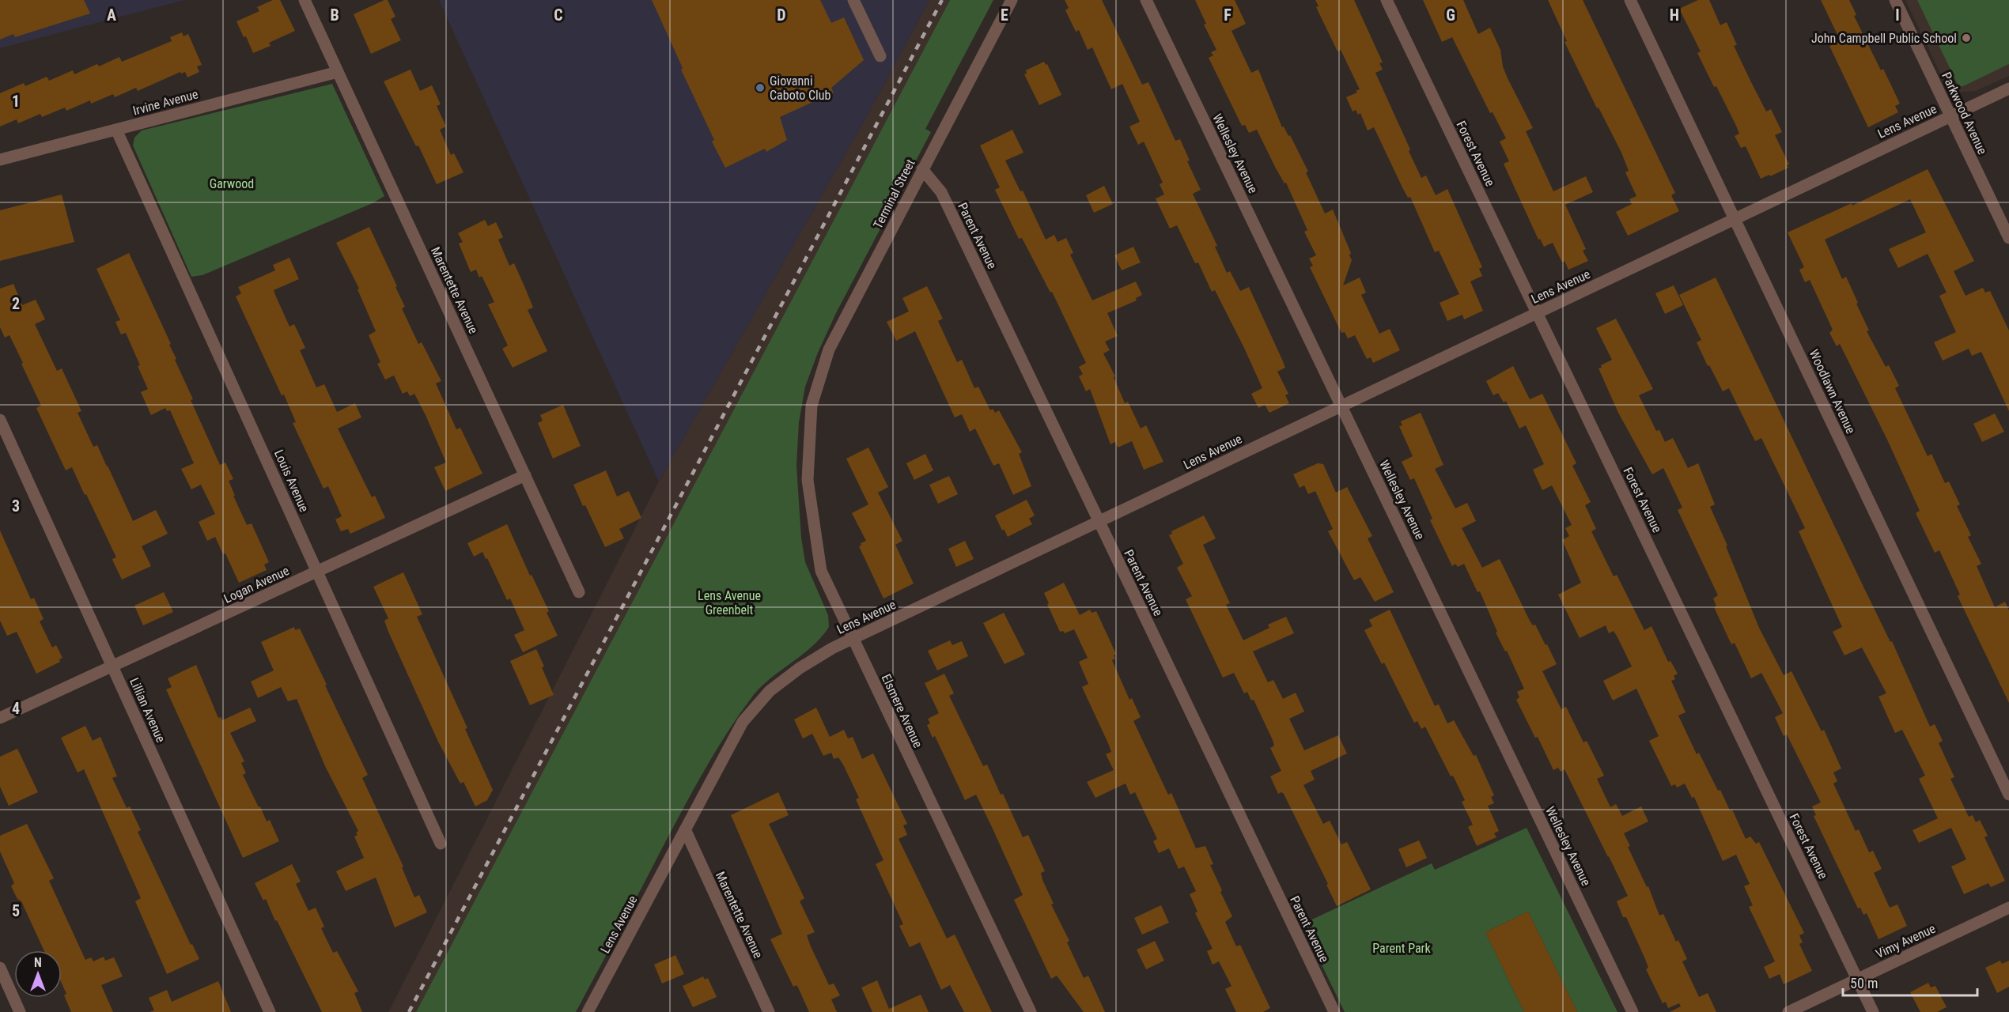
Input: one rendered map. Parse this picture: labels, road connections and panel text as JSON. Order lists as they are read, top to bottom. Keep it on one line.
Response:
{"streets":{"street":["Irvine Avenue","Parkwood Avenue","Lens Avenue","Wellesley Avenue","Forest Avenue","Terminal Street","Parent Avenue","Marentette Avenue","Woodlawn Avenue","Louis Avenue","Logan Avenue","Lillian Avenue","Elsmere Avenue","Vimy Avenue"]},"crossings":[["Irvine Avenue","Marentette Avenue"],["Irvine Avenue","Louis Avenue"],["Parkwood Avenue","Lens Avenue"],["Lens Avenue","Wellesley Avenue"],["Lens Avenue","Forest Avenue"],["Lens Avenue","Parent Avenue"],["Lens Avenue","Marentette Avenue"],["Lens Avenue","Woodlawn Avenue"],["Lens Avenue","Elsmere Avenue"],["Forest Avenue","Vimy Avenue"],["Terminal Street","Parent Avenue"],["Terminal Street","Elsmere Avenue"],["Marentette Avenue","Logan Avenue"],["Louis Avenue","Logan Avenue"],["Logan Avenue","Lillian Avenue"]],"parks":["Garwood","Lens Avenue Greenbelt","Parent Park"],"places":["John Campbell Public School","Giovanni Caboto Club"],"scale_bar":"50 m","north":"top","grid":{"columns":["A","B","C","D","E","F","G","H","I"],"rows":["1","2","3","4","5"]}}
